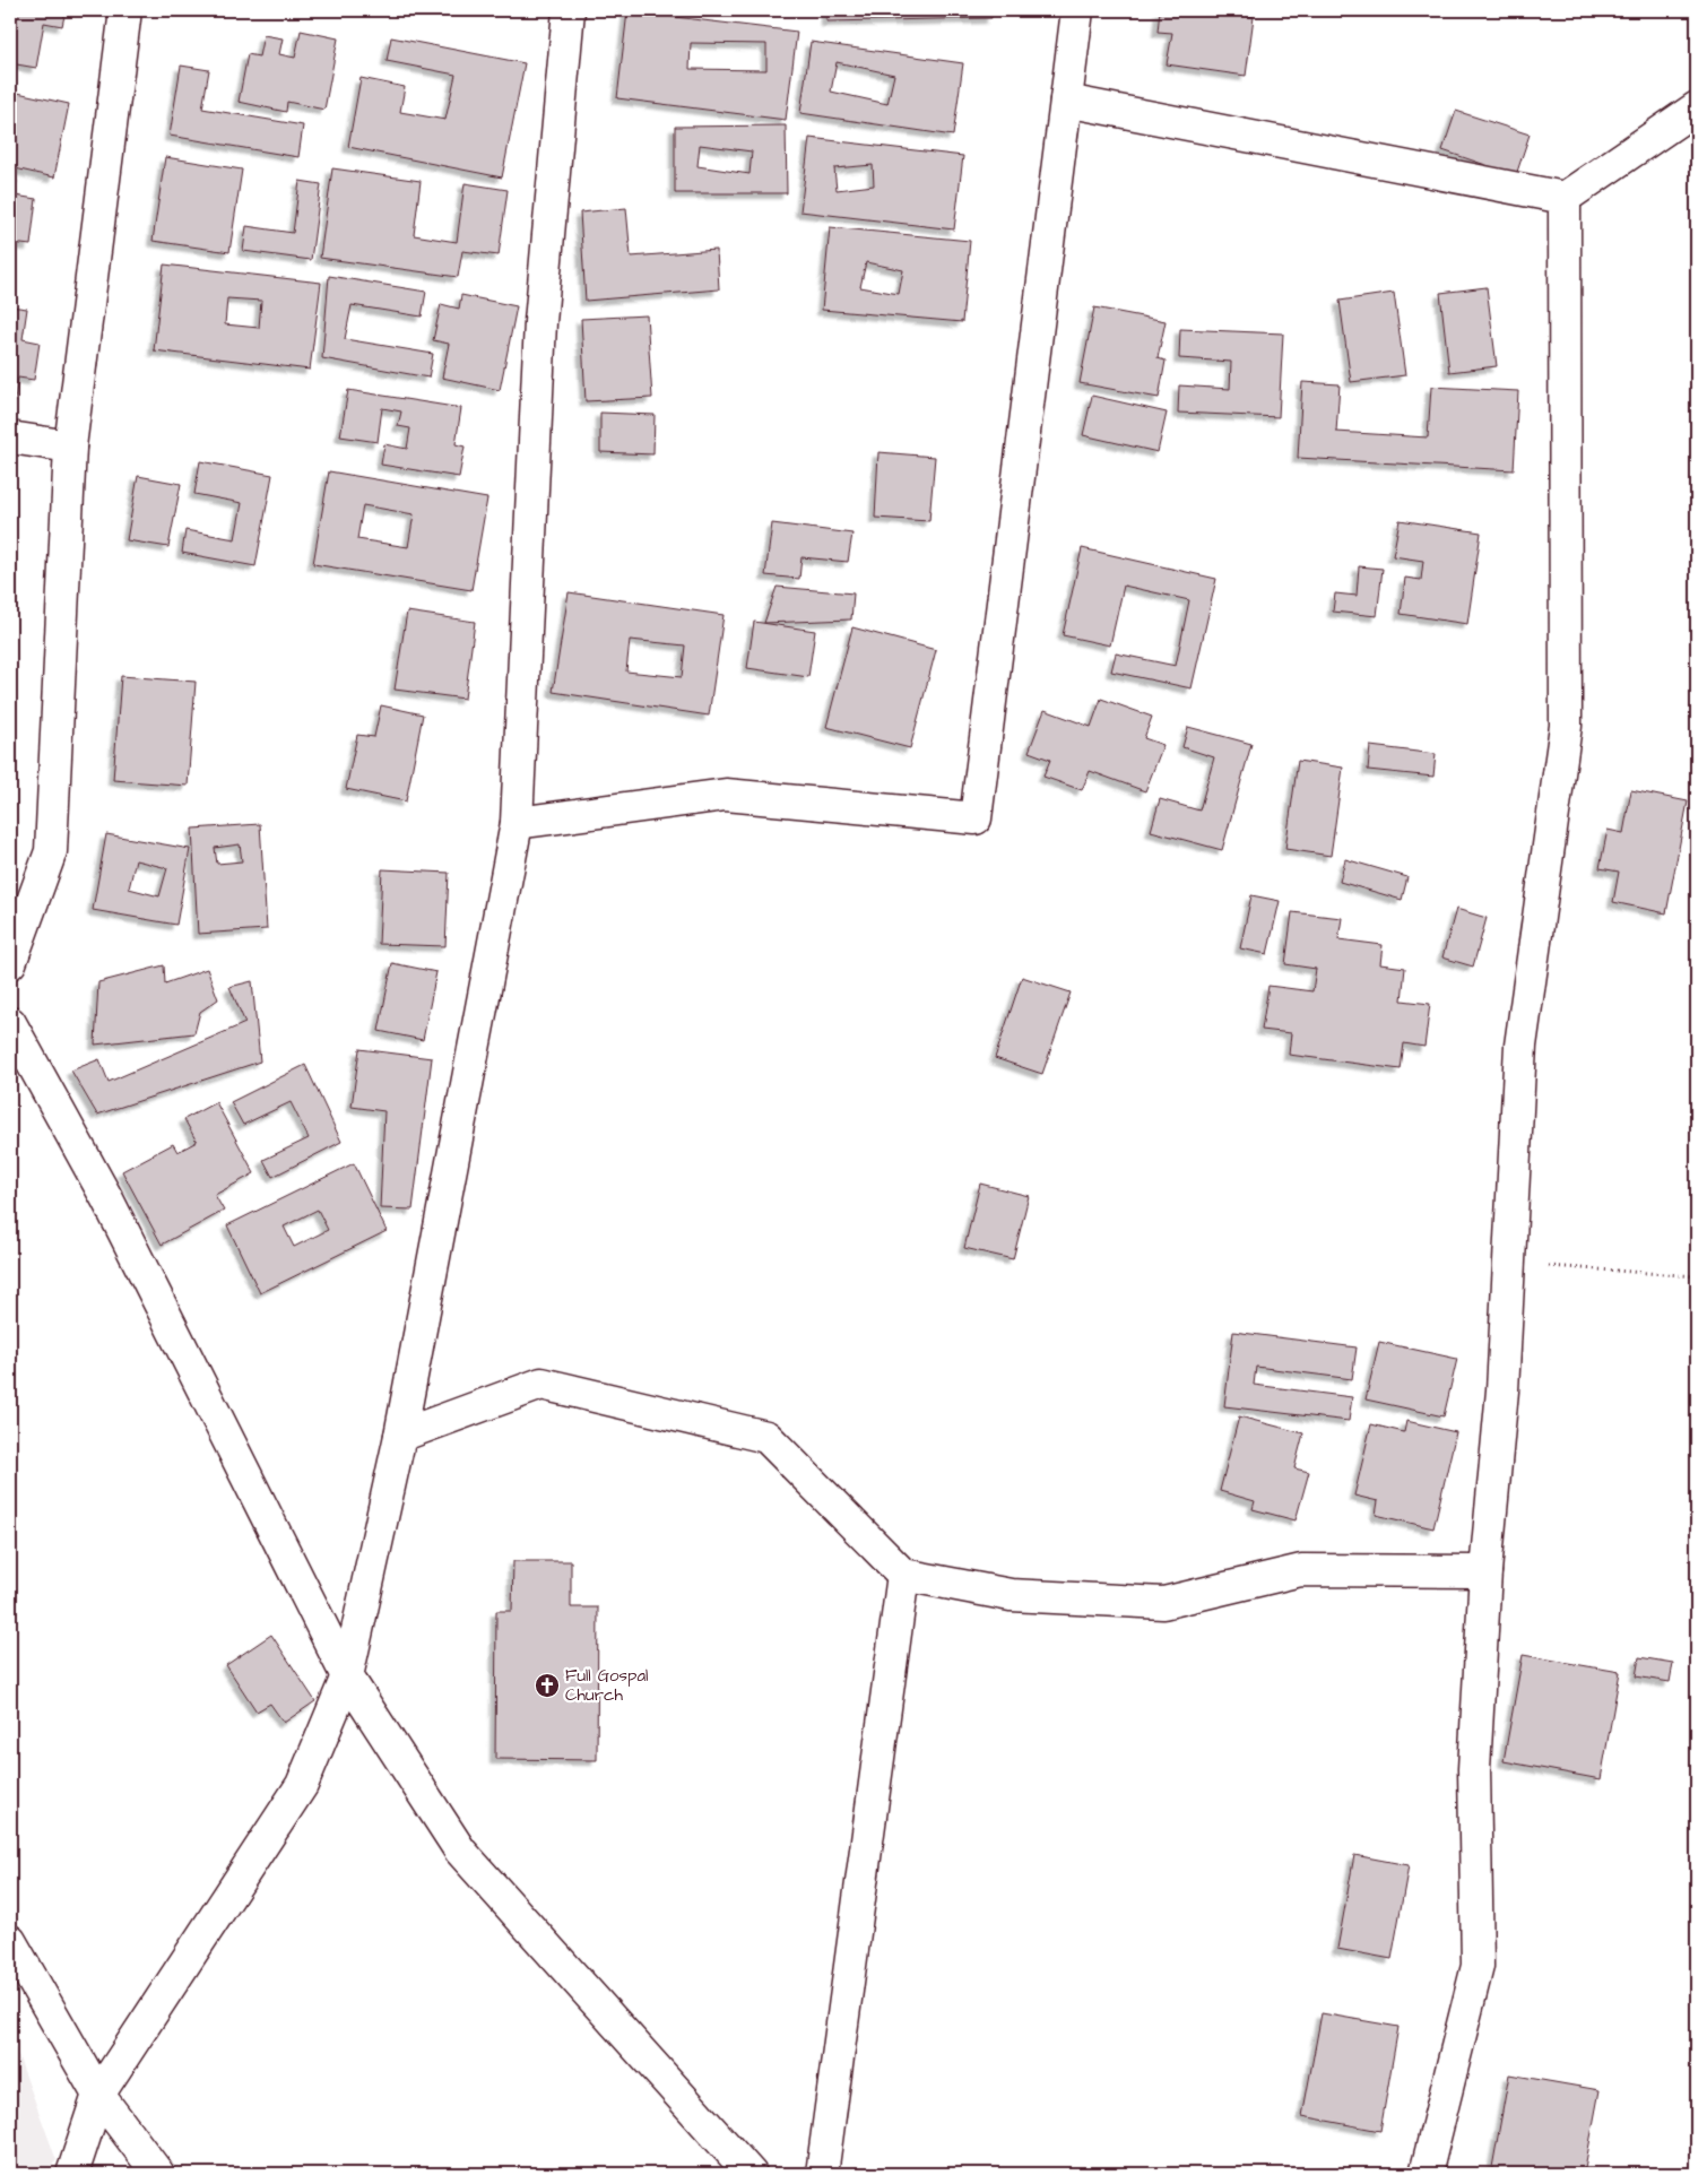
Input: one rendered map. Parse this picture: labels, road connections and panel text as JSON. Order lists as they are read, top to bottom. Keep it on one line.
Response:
{"places":{"church":["Full Gospal Church"]}}
